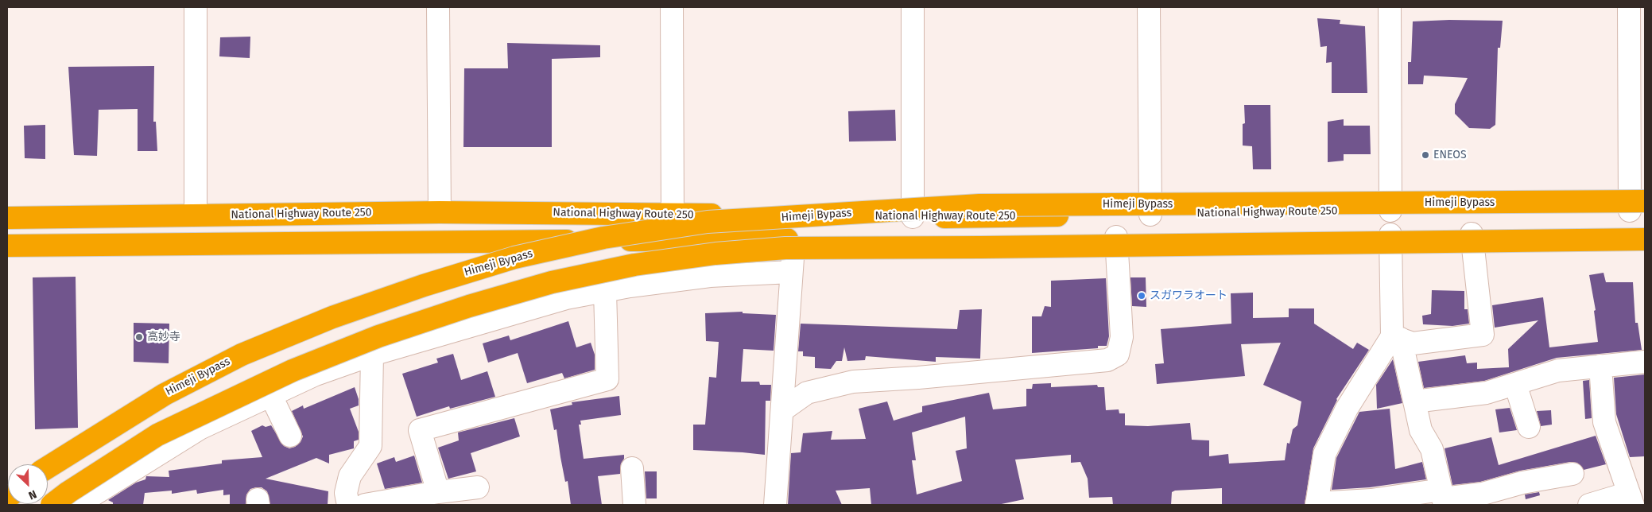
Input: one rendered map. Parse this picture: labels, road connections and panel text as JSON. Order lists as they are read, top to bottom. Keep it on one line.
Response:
{"streets":{"highway":["Himeji Bypass","National Highway Route 250"]},"crossings":[["Himeji Bypass","National Highway Route 250"]],"places":["ENEOS","スガワラオート","高妙寺"],"north":"bottom right"}
